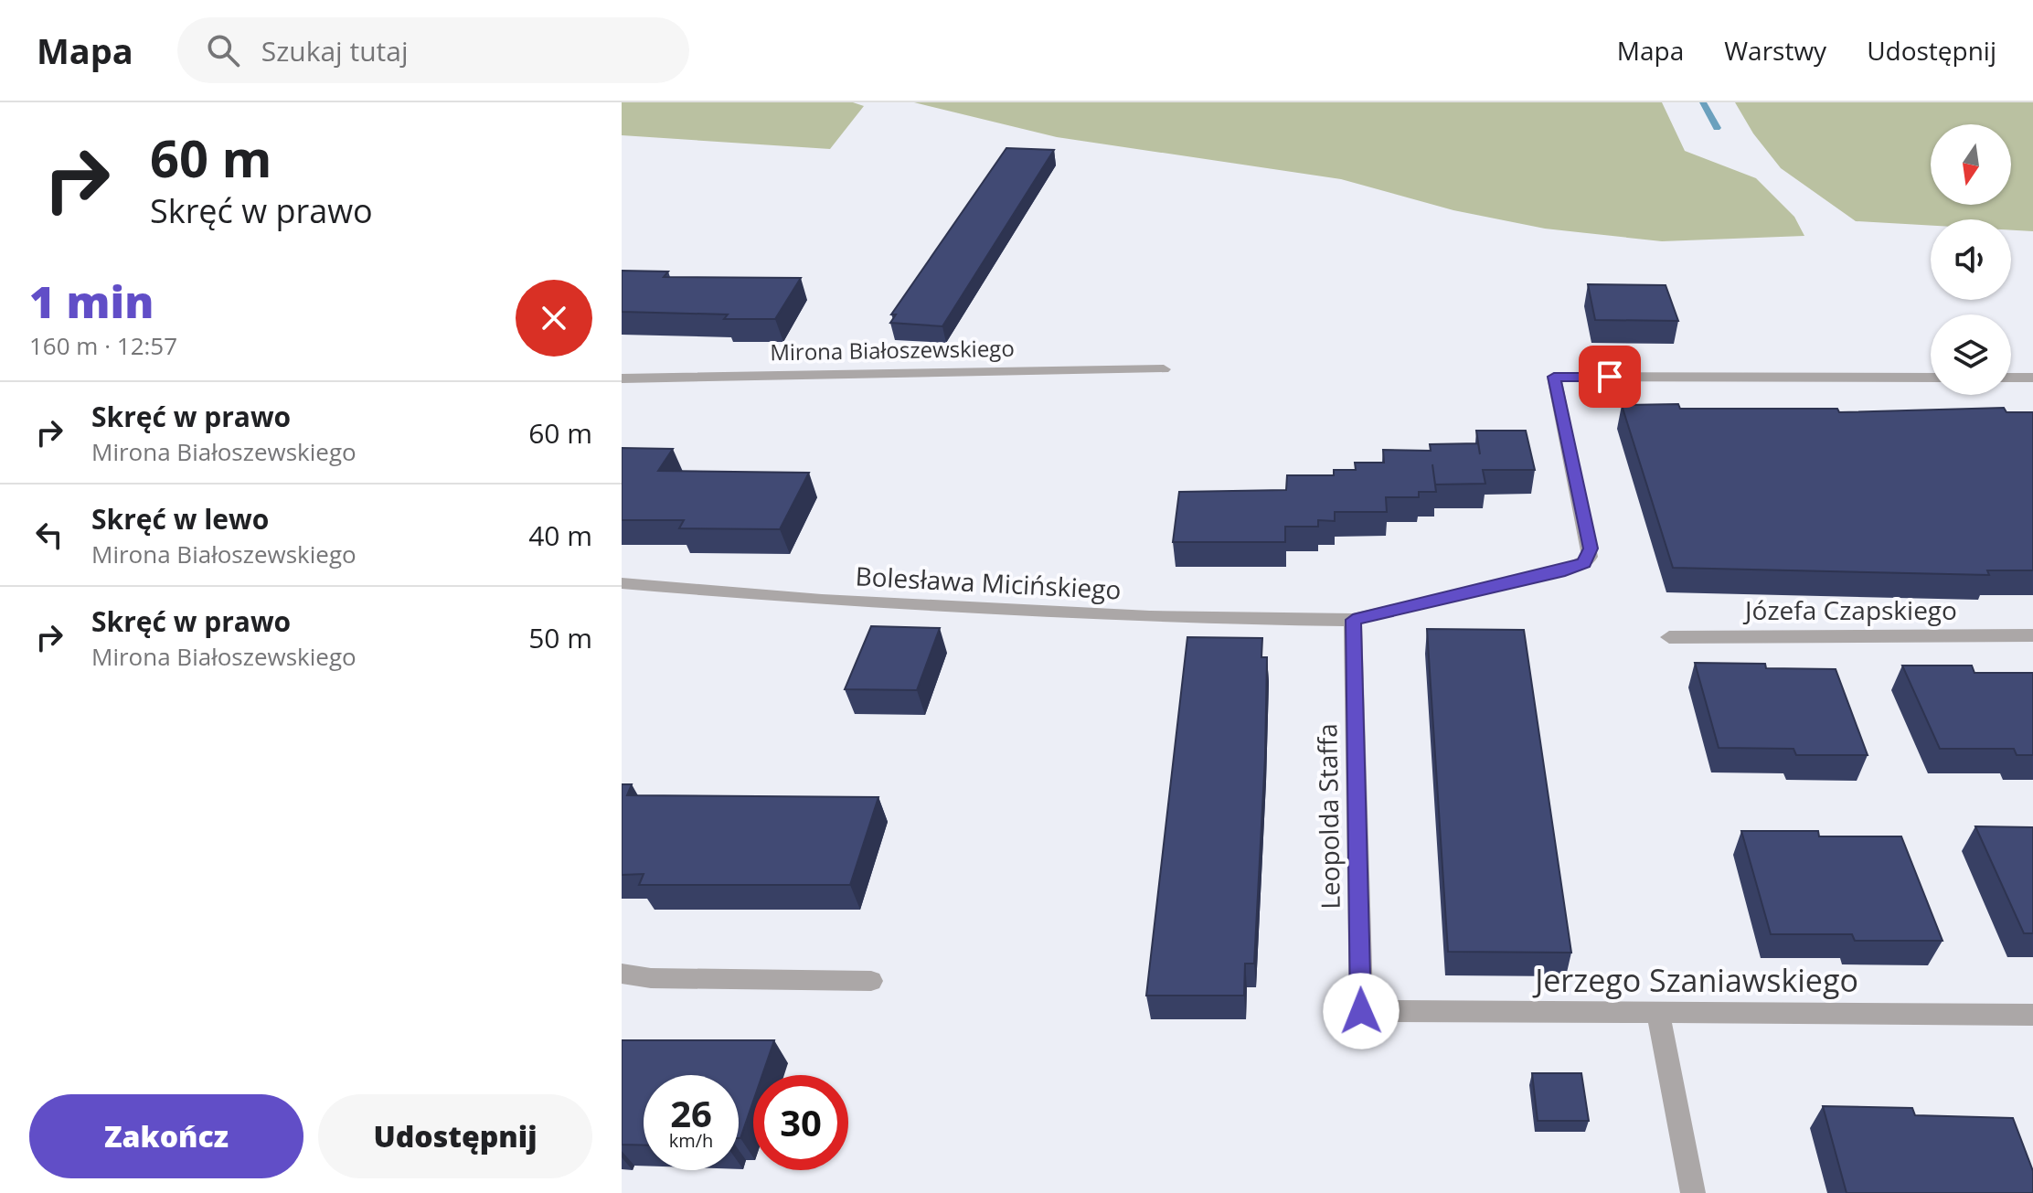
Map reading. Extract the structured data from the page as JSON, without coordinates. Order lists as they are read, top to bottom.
{
  "streets": {
    "street": [
      "Mirona Białoszewskiego",
      "Bolesława Micińskiego",
      "Józefa Czapskiego",
      "Leopolda Staffa",
      "Jerzego Szaniawskiego"
    ]
  },
  "crossings": [
    ["Bolesława Micińskiego", "Leopolda Staffa"],
    ["Leopolda Staffa", "Jerzego Szaniawskiego"]
  ],
  "north": "bottom",
  "page": {
    "header": "Mapa",
    "search": "Szukaj tutaj",
    "nav": ["Mapa", "Warstwy", "Udostępnij"],
    "turn": ["60 m", "Skręć w prawo"],
    "heading": ["1 min", "160 m · 12:57"],
    "list": [
      {
        "name": "Skręć w prawo",
        "note": "Mirona Białoszewskiego",
        "value": "60 m"
      },
      {
        "name": "Skręć w lewo",
        "note": "Mirona Białoszewskiego",
        "value": "40 m"
      },
      {
        "name": "Skręć w prawo",
        "note": "Mirona Białoszewskiego",
        "value": "50 m"
      }
    ],
    "speed": "26 km/h",
    "limit": "30",
    "buttons": ["Zakończ", "Udostępnij"]
  }
}
